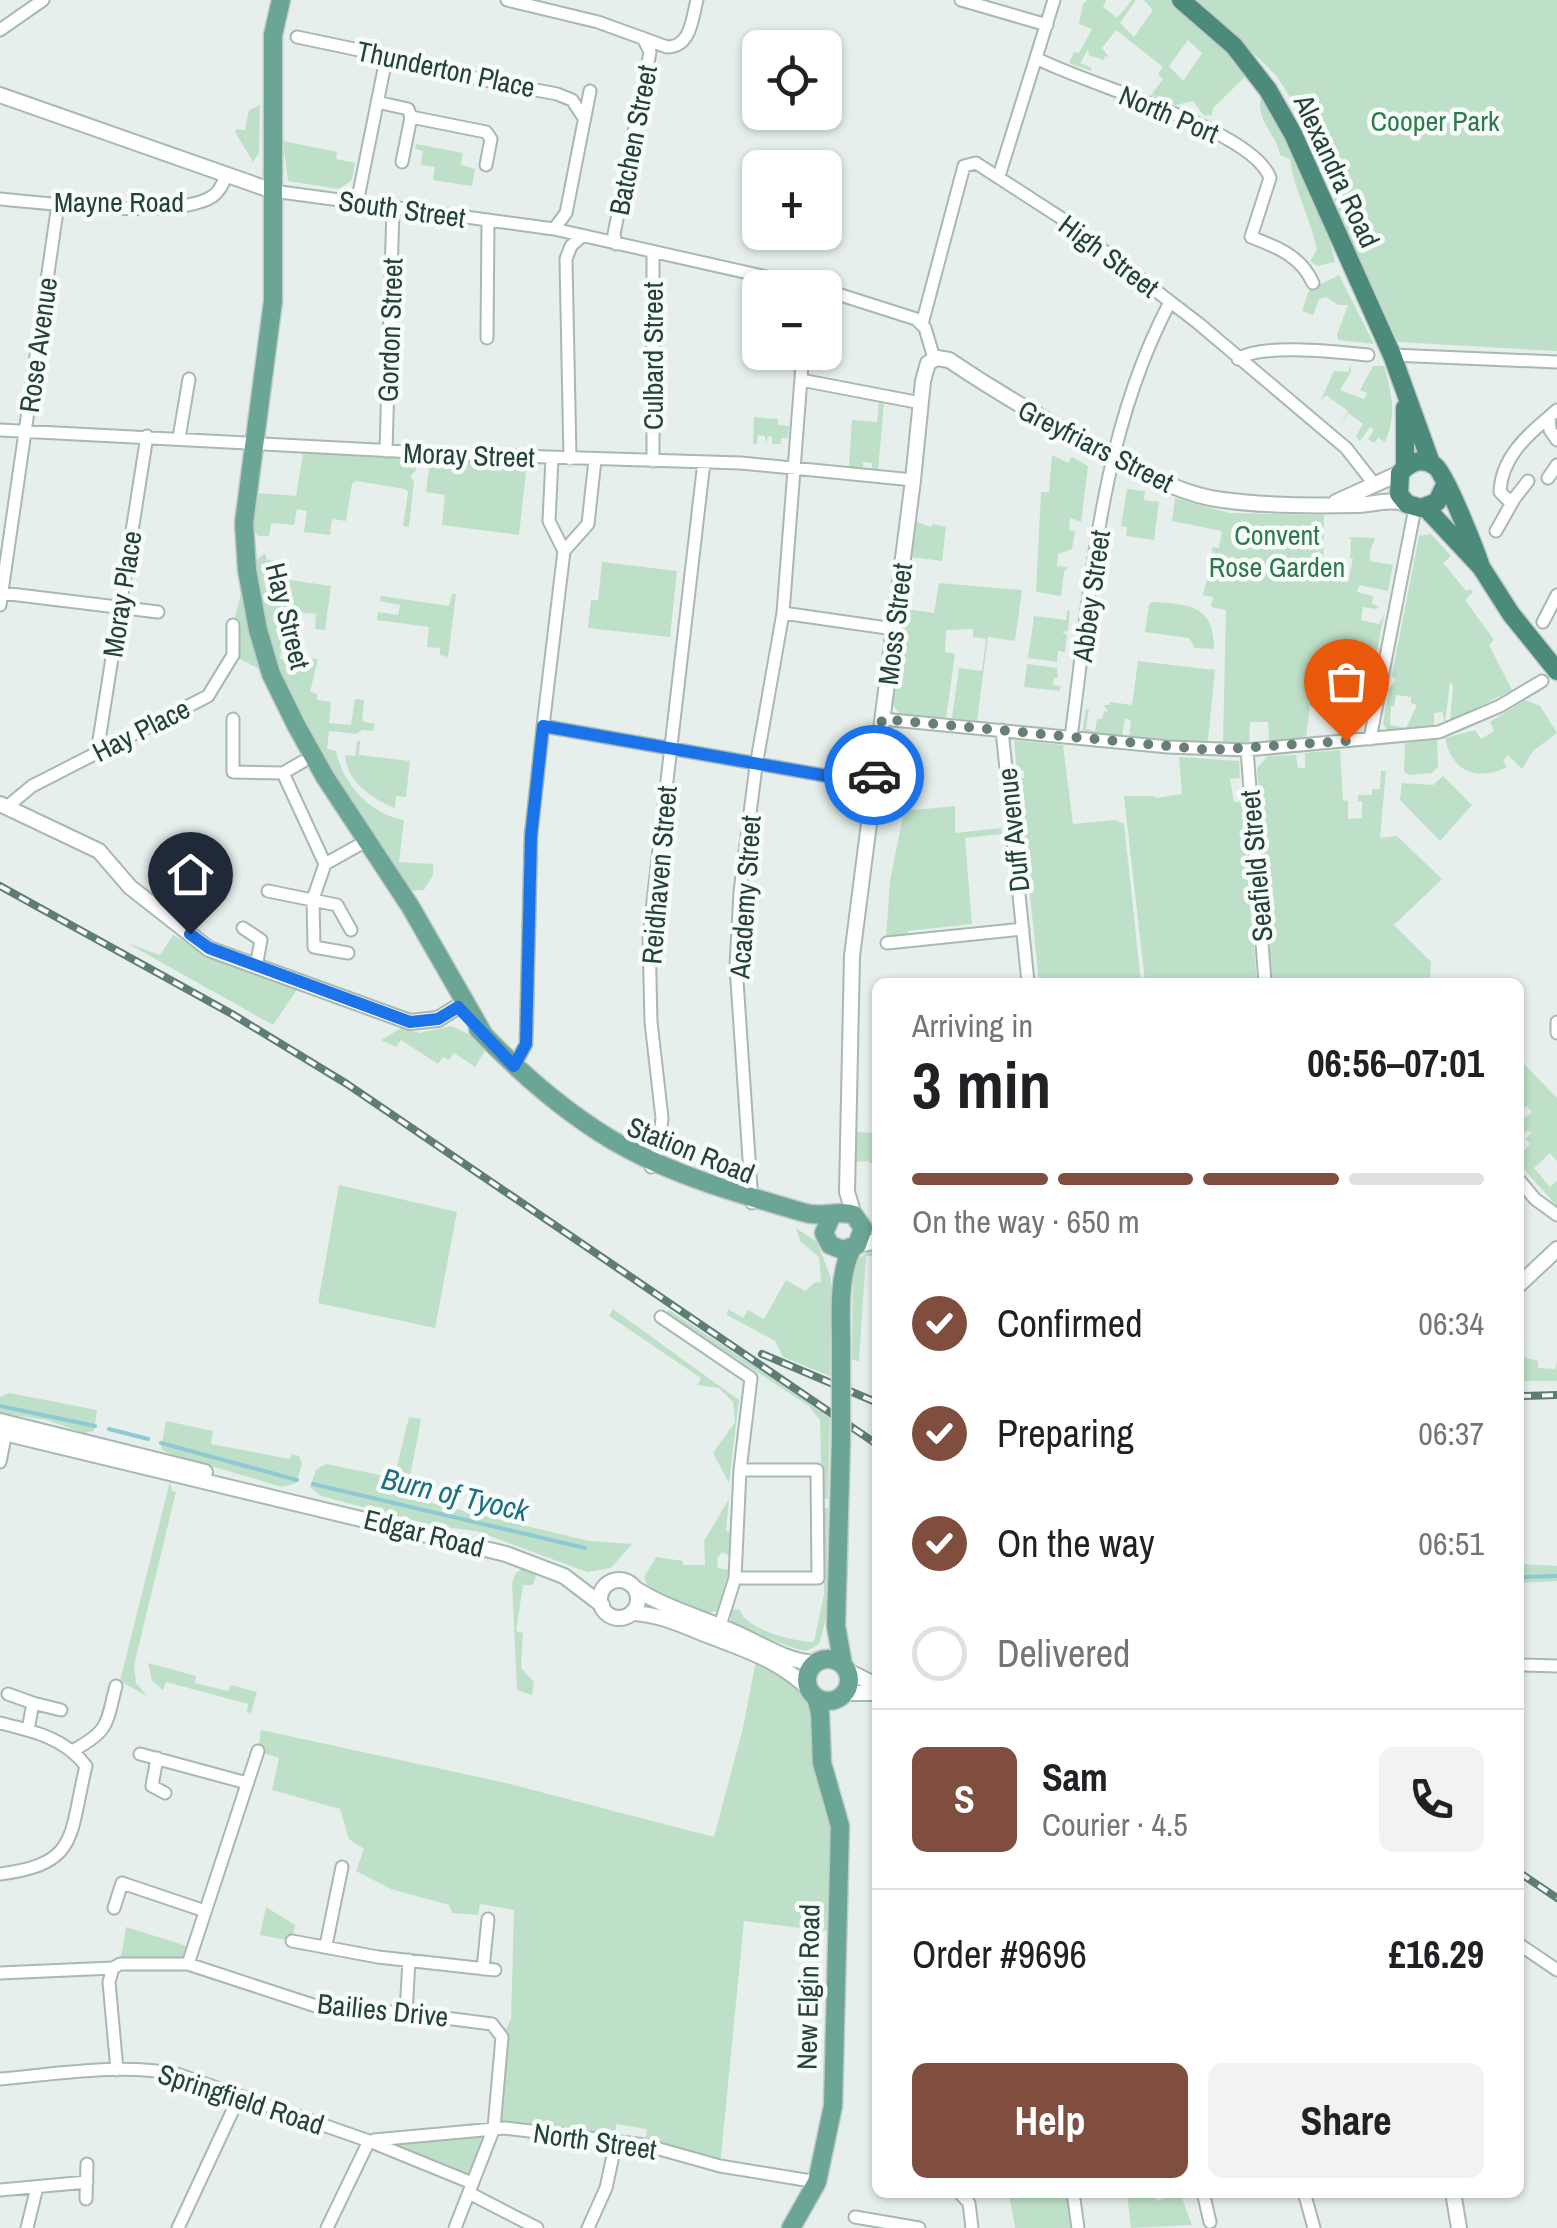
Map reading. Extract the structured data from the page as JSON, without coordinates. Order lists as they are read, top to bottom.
{
  "streets": {
    "highway": ["Alexandra Road"],
    "main road": ["Hay Street", "Station Road", "New Elgin Road"],
    "street": [
      "Thunderton Place",
      "North Port",
      "Batchen Street",
      "Mayne Road",
      "South Street",
      "High Street",
      "Gordon Street",
      "Rose Avenue",
      "Culbard Street",
      "Greyfriars Street",
      "Moray Street",
      "Moray Place",
      "Abbey Street",
      "Moss Street",
      "Hay Place",
      "Duff Avenue",
      "Seafield Street",
      "Reidhaven Street",
      "Academy Street",
      "Edgar Road",
      "Bailies Drive",
      "Springfield Road",
      "North Street"
    ]
  },
  "crossings": [
    ["Batchen Street", "South Street"],
    ["Alexandra Road", "Greyfriars Street"],
    ["Mayne Road", "South Street"],
    ["Mayne Road", "Rose Avenue"],
    ["South Street", "Gordon Street"],
    ["South Street", "Culbard Street"],
    ["South Street", "Hay Street"],
    ["High Street", "Greyfriars Street"],
    ["High Street", "Abbey Street"],
    ["Gordon Street", "Moray Street"],
    ["Rose Avenue", "Moray Street"],
    ["Culbard Street", "Moray Street"],
    ["Greyfriars Street", "Abbey Street"],
    ["Greyfriars Street", "Moss Street"],
    ["Moray Street", "Moray Place"],
    ["Moray Street", "Hay Street"],
    ["Moray Street", "Moss Street"],
    ["Moray Street", "Reidhaven Street"],
    ["Moray Street", "Academy Street"],
    ["Moray Place", "Hay Place"],
    ["Hay Street", "Station Road"],
    ["Moss Street", "Station Road"],
    ["Reidhaven Street", "Station Road"],
    ["Academy Street", "Station Road"],
    ["New Elgin Road", "North Street"],
    ["Bailies Drive", "North Street"],
    ["Springfield Road", "North Street"]
  ],
  "water": ["Burn of Tyock"],
  "parks": ["Cooper Park", "Convent Rose Garden"],
  "page": {
    "map_buttons": ["+", "−"],
    "heading": ["3 min", "Arriving in", "06:56–07:01"],
    "panel": [
      "Sam",
      "Courier · 4.5",
      "Order #9696",
      "£16.29"
    ],
    "bar": "On the way · 650 m",
    "list": [
      ["Confirmed", "06:34"],
      ["Preparing", "06:37"],
      ["On the way", "06:51"],
      "Delivered"
    ],
    "round": "S",
    "buttons": ["Help", "Share"]
  }
}
